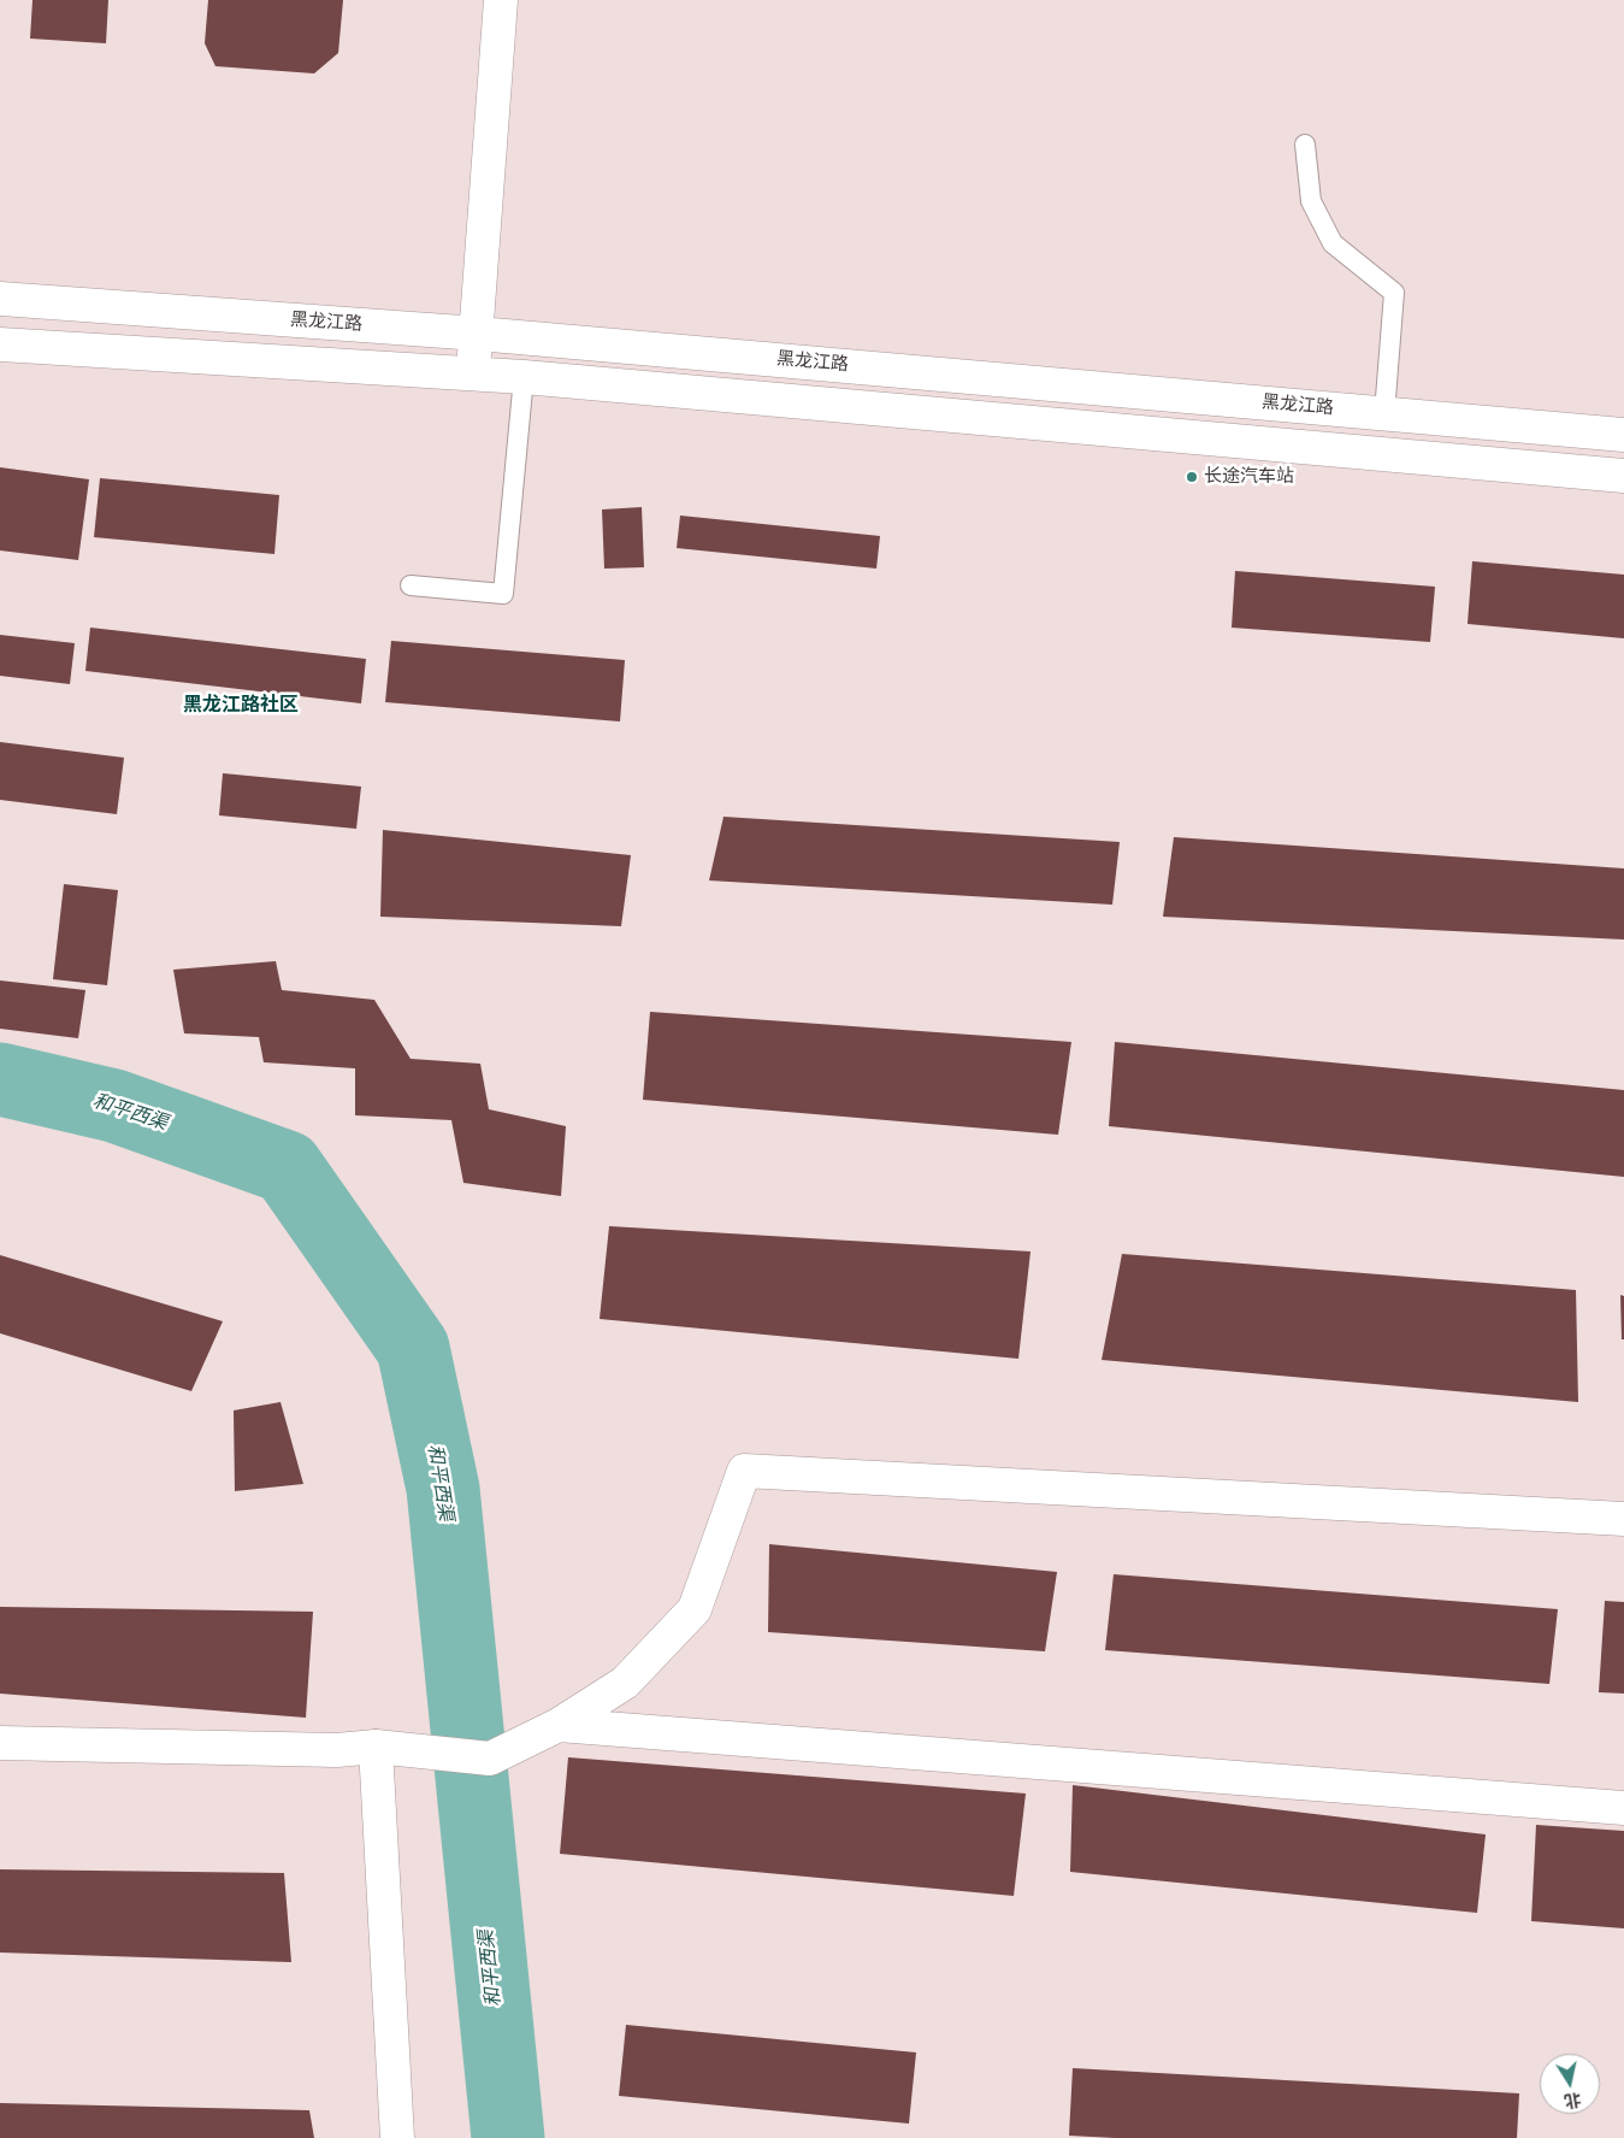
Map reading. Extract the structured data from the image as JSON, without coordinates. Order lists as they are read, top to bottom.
{
  "streets": {
    "street": ["黑龙江路"]
  },
  "districts": ["黑龙江路社区"],
  "water": ["和平西渠"],
  "places": ["长途汽车站"],
  "north": "bottom"
}
